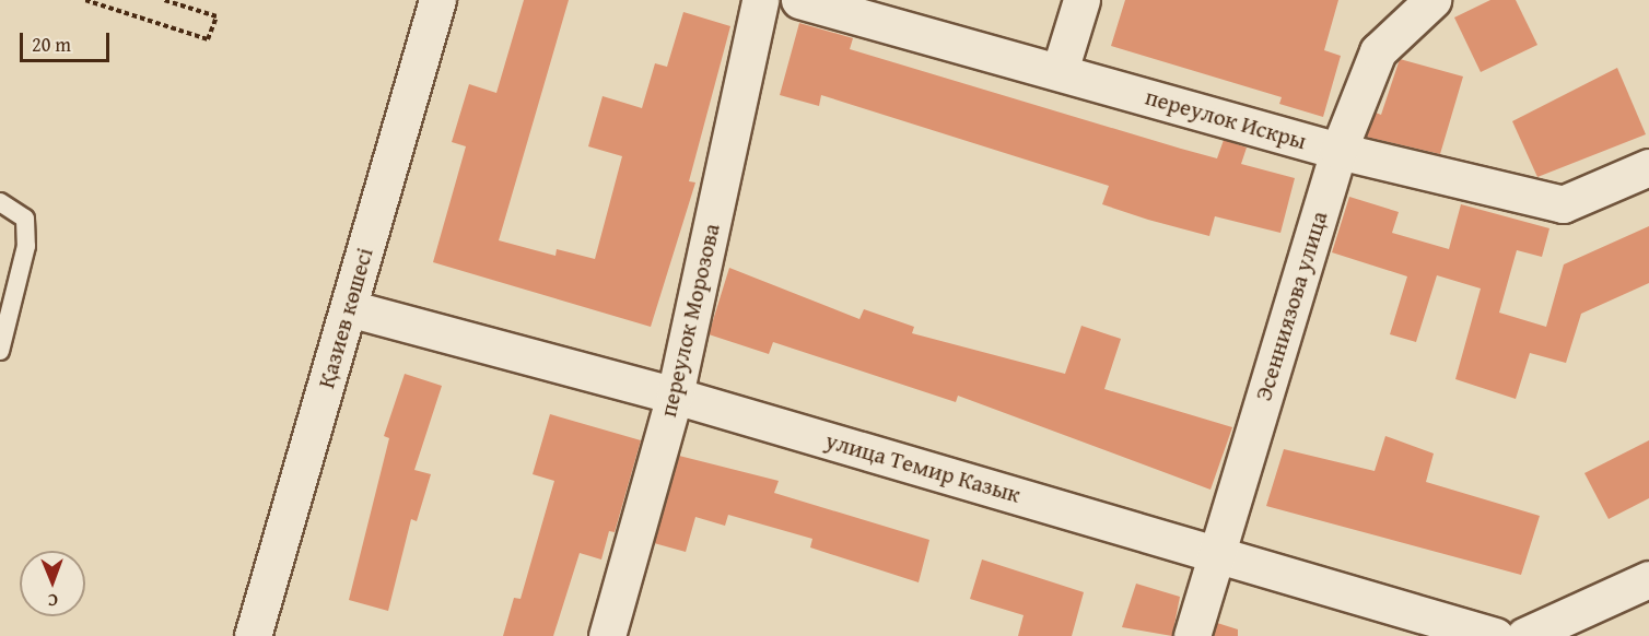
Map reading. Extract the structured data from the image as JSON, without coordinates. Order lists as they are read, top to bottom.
{
  "streets": {
    "street": [
      "переулок Искры",
      "Эсенниязова улица",
      "Қазиев көшесі",
      "переулок Морозова",
      "улица Темир Казык"
    ]
  },
  "crossings": [
    ["переулок Искры", "Эсенниязова улица"],
    ["Эсенниязова улица", "улица Темир Казык"],
    ["Қазиев көшесі", "улица Темир Казык"],
    ["переулок Морозова", "улица Темир Казык"]
  ],
  "scale_bar": "20 m",
  "north": "bottom"
}
